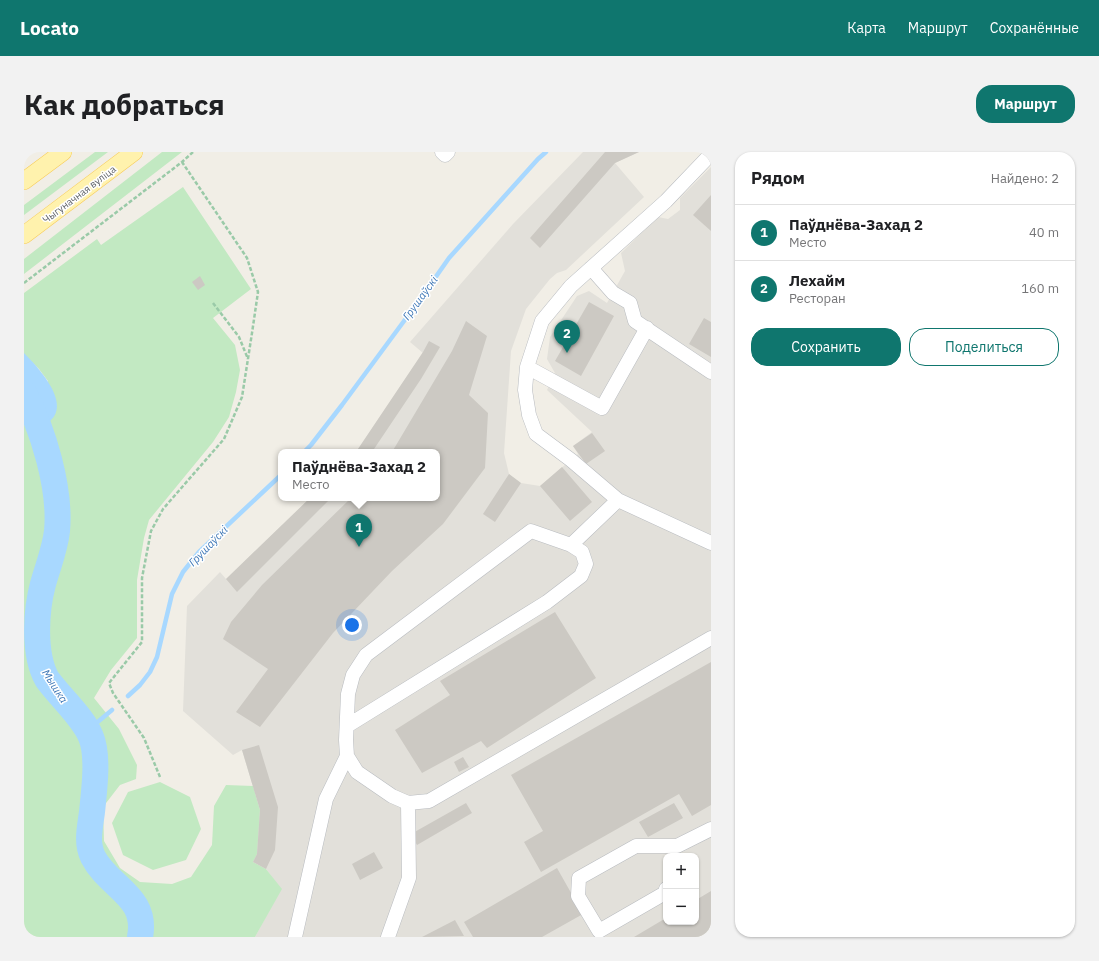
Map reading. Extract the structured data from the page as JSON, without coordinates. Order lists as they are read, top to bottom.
{
  "streets": {
    "main road": ["Чыгуначная вуліца"]
  },
  "water": ["Грушаўскі", "Мышка"],
  "page": {
    "header": "Locato",
    "nav": ["Карта", "Маршрут", "Сохранённые"],
    "buttons": [
      "Маршрут",
      ["Сохранить", "Поделиться"]
    ],
    "title": "Как добраться",
    "heading": ["Рядом", "Найдено: 2"],
    "list": [
      {
        "mark": "1",
        "name": "Паўднёва-Захад 2",
        "note": "Место",
        "value": "40 m"
      },
      {
        "mark": "2",
        "name": "Лехайм",
        "note": "Ресторан",
        "value": "160 m"
      }
    ],
    "pins": ["2", "1"],
    "popup": ["Паўднёва-Захад 2", "Место"],
    "map_buttons": ["+", "−"]
  }
}
